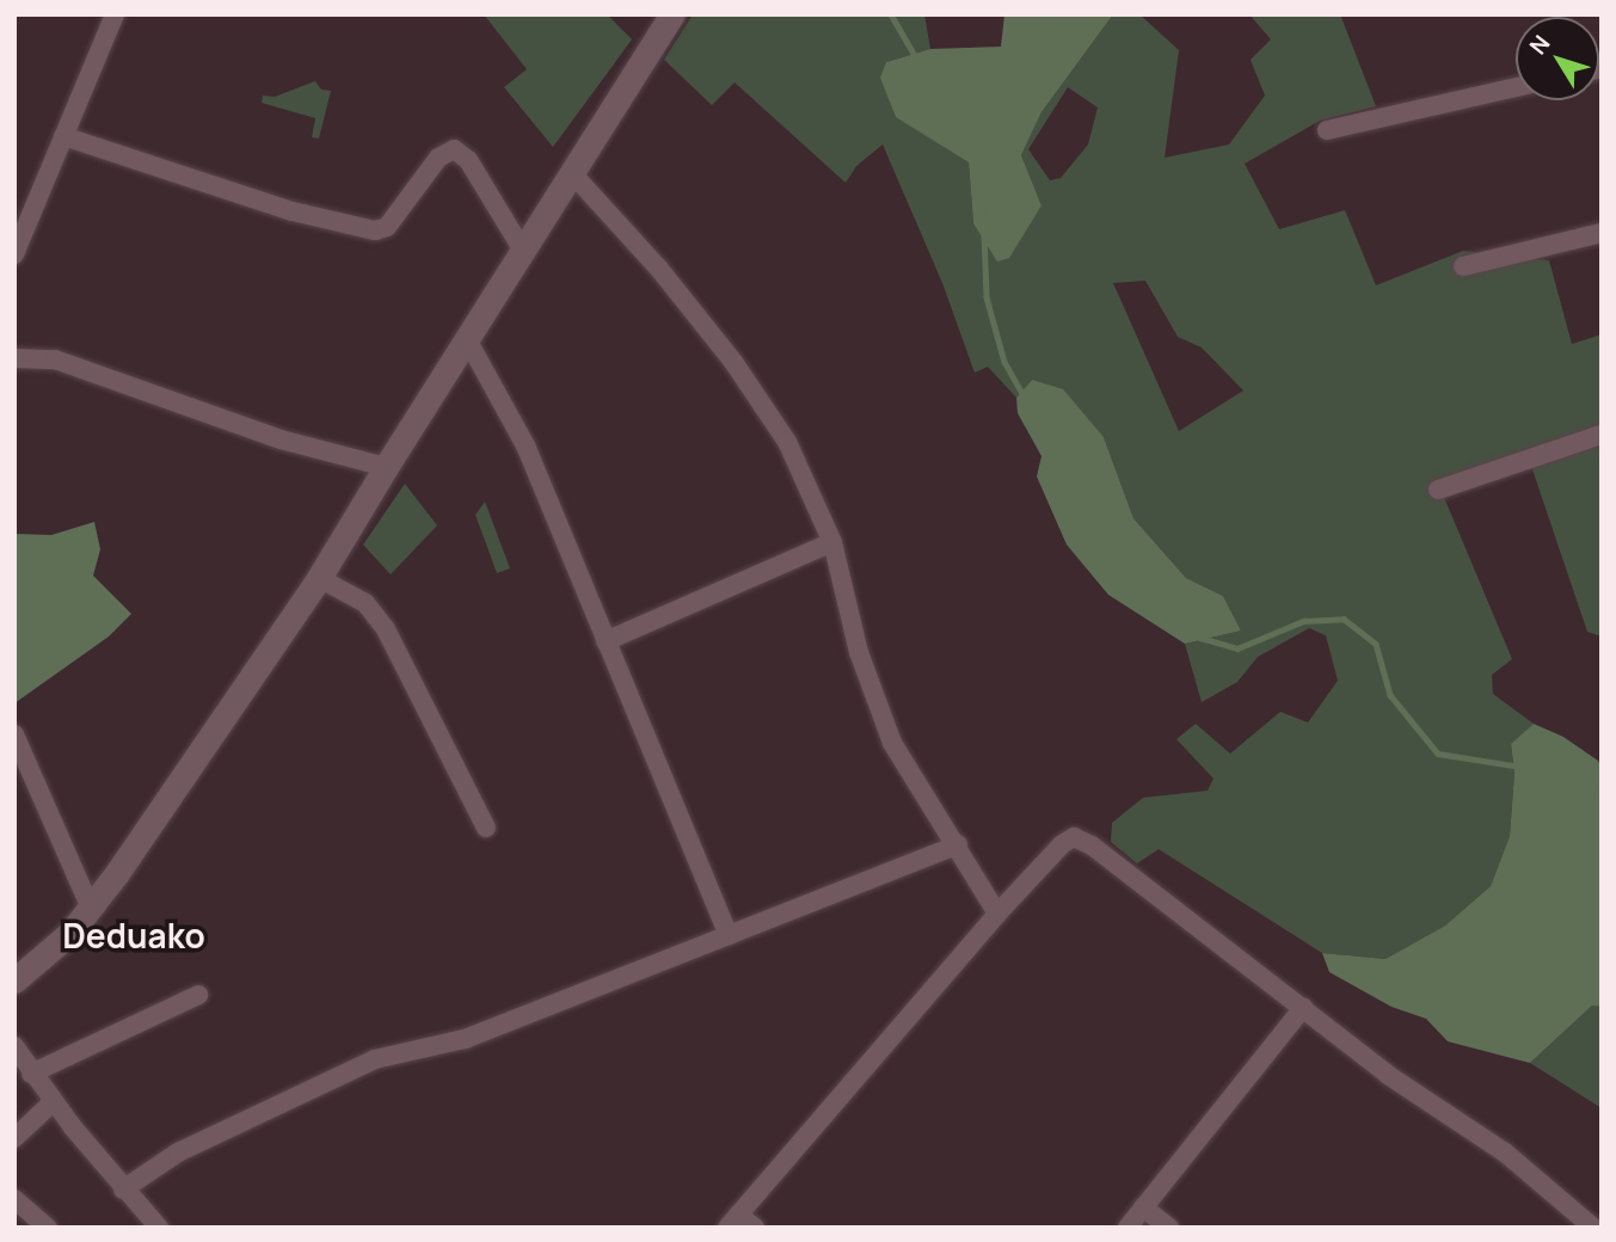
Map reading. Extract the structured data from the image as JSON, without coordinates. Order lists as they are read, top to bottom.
{
  "districts": ["Deduako"],
  "north": "top left"
}
